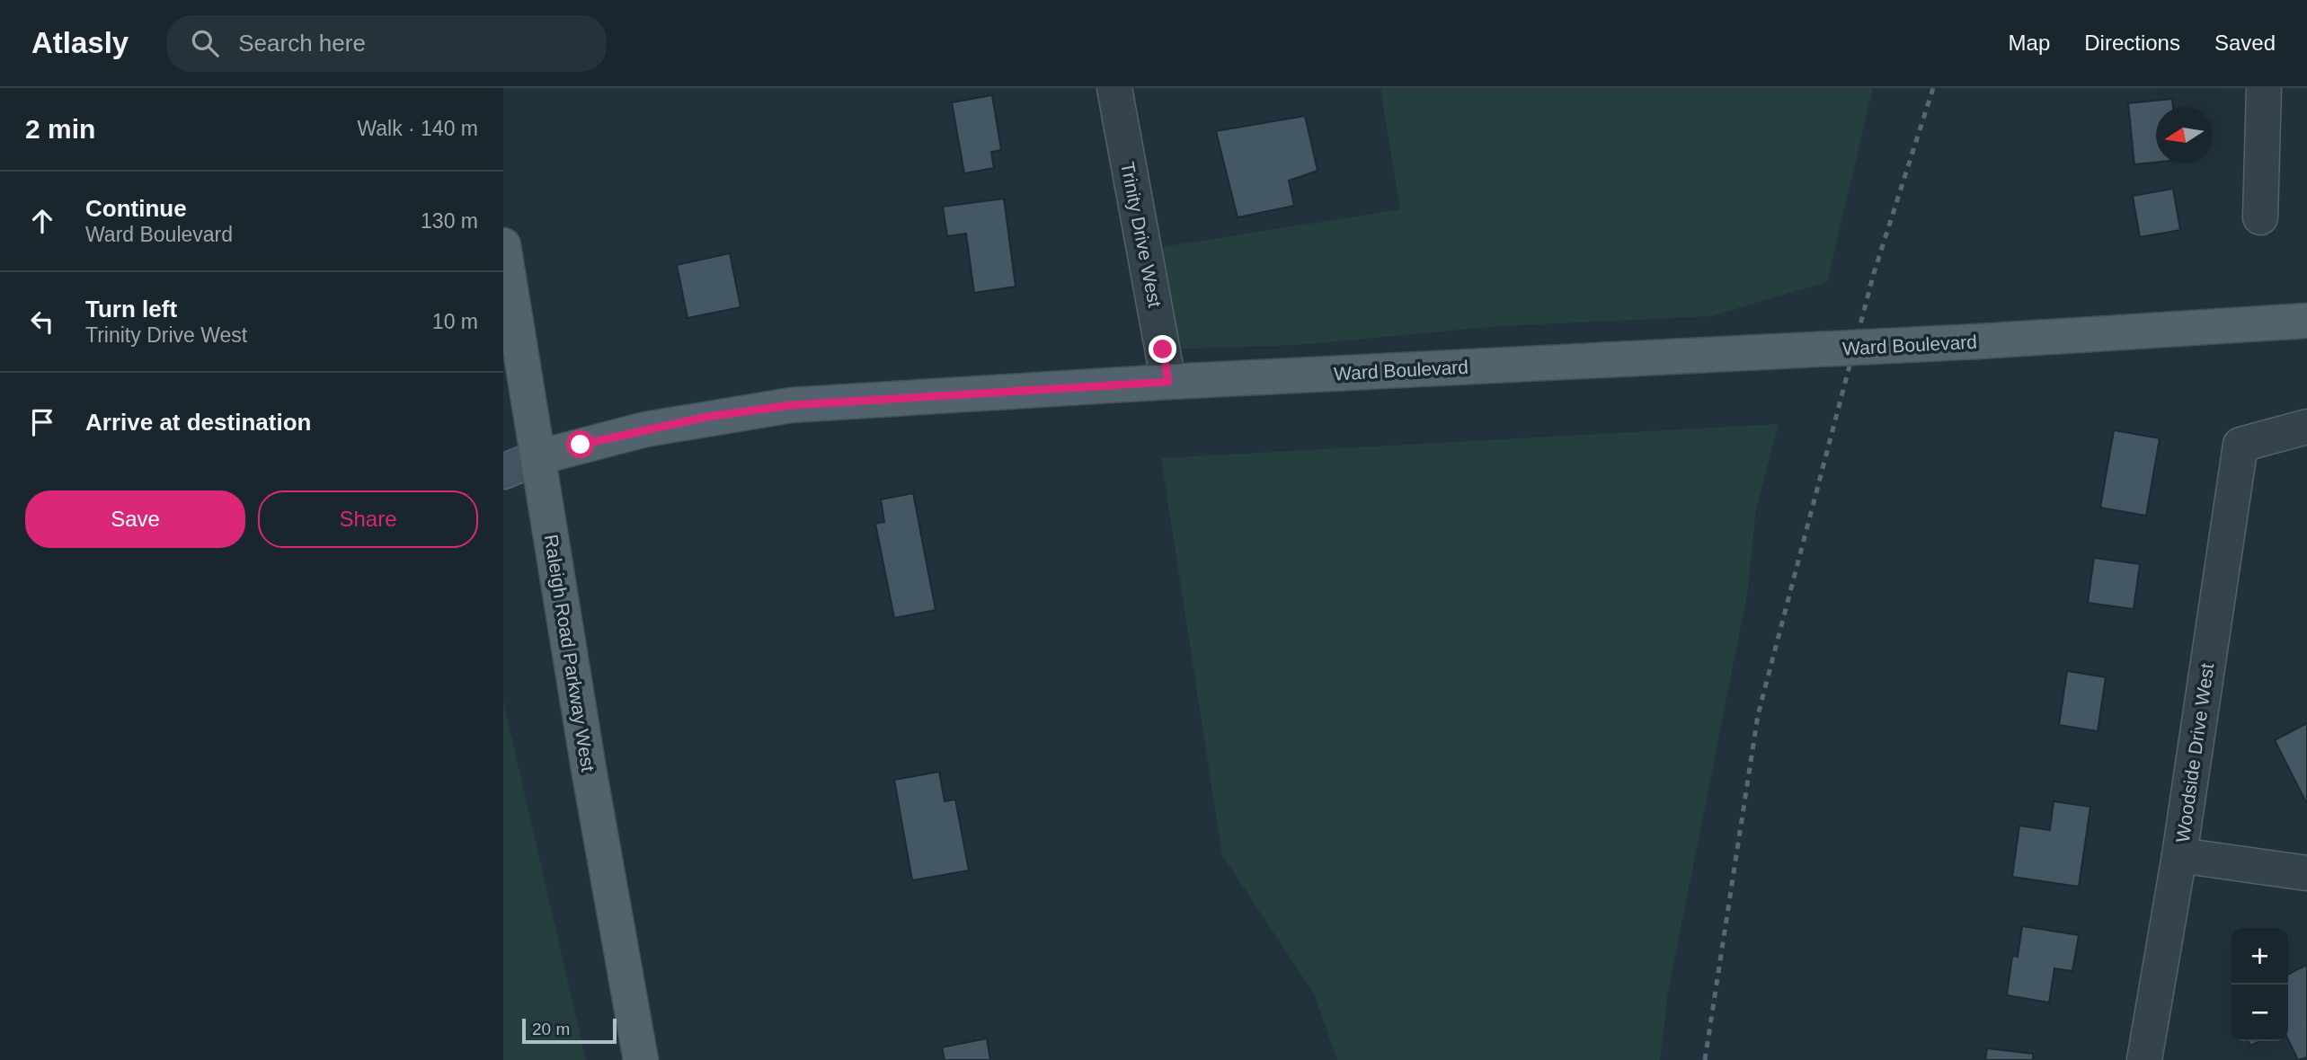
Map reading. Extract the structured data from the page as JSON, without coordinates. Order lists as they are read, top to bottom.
{
  "streets": {
    "main road": ["Ward Boulevard", "Raleigh Road Parkway West"],
    "street": ["Trinity Drive West", "Woodside Drive West"]
  },
  "crossings": [
    ["Trinity Drive West", "Ward Boulevard"],
    ["Ward Boulevard", "Raleigh Road Parkway West"]
  ],
  "scale_bar": "20 m",
  "north": "left",
  "page": {
    "header": "Atlasly",
    "search": "Search here",
    "nav": ["Map", "Directions", "Saved"],
    "heading": ["2 min", "Walk · 140 m"],
    "list": [
      ["Continue", "Ward Boulevard", "130 m"],
      ["Turn left", "Trinity Drive West", "10 m"],
      "Arrive at destination"
    ],
    "buttons": ["Save", "Share"],
    "map_buttons": ["+", "−"],
    "scale": "20 m"
  }
}
